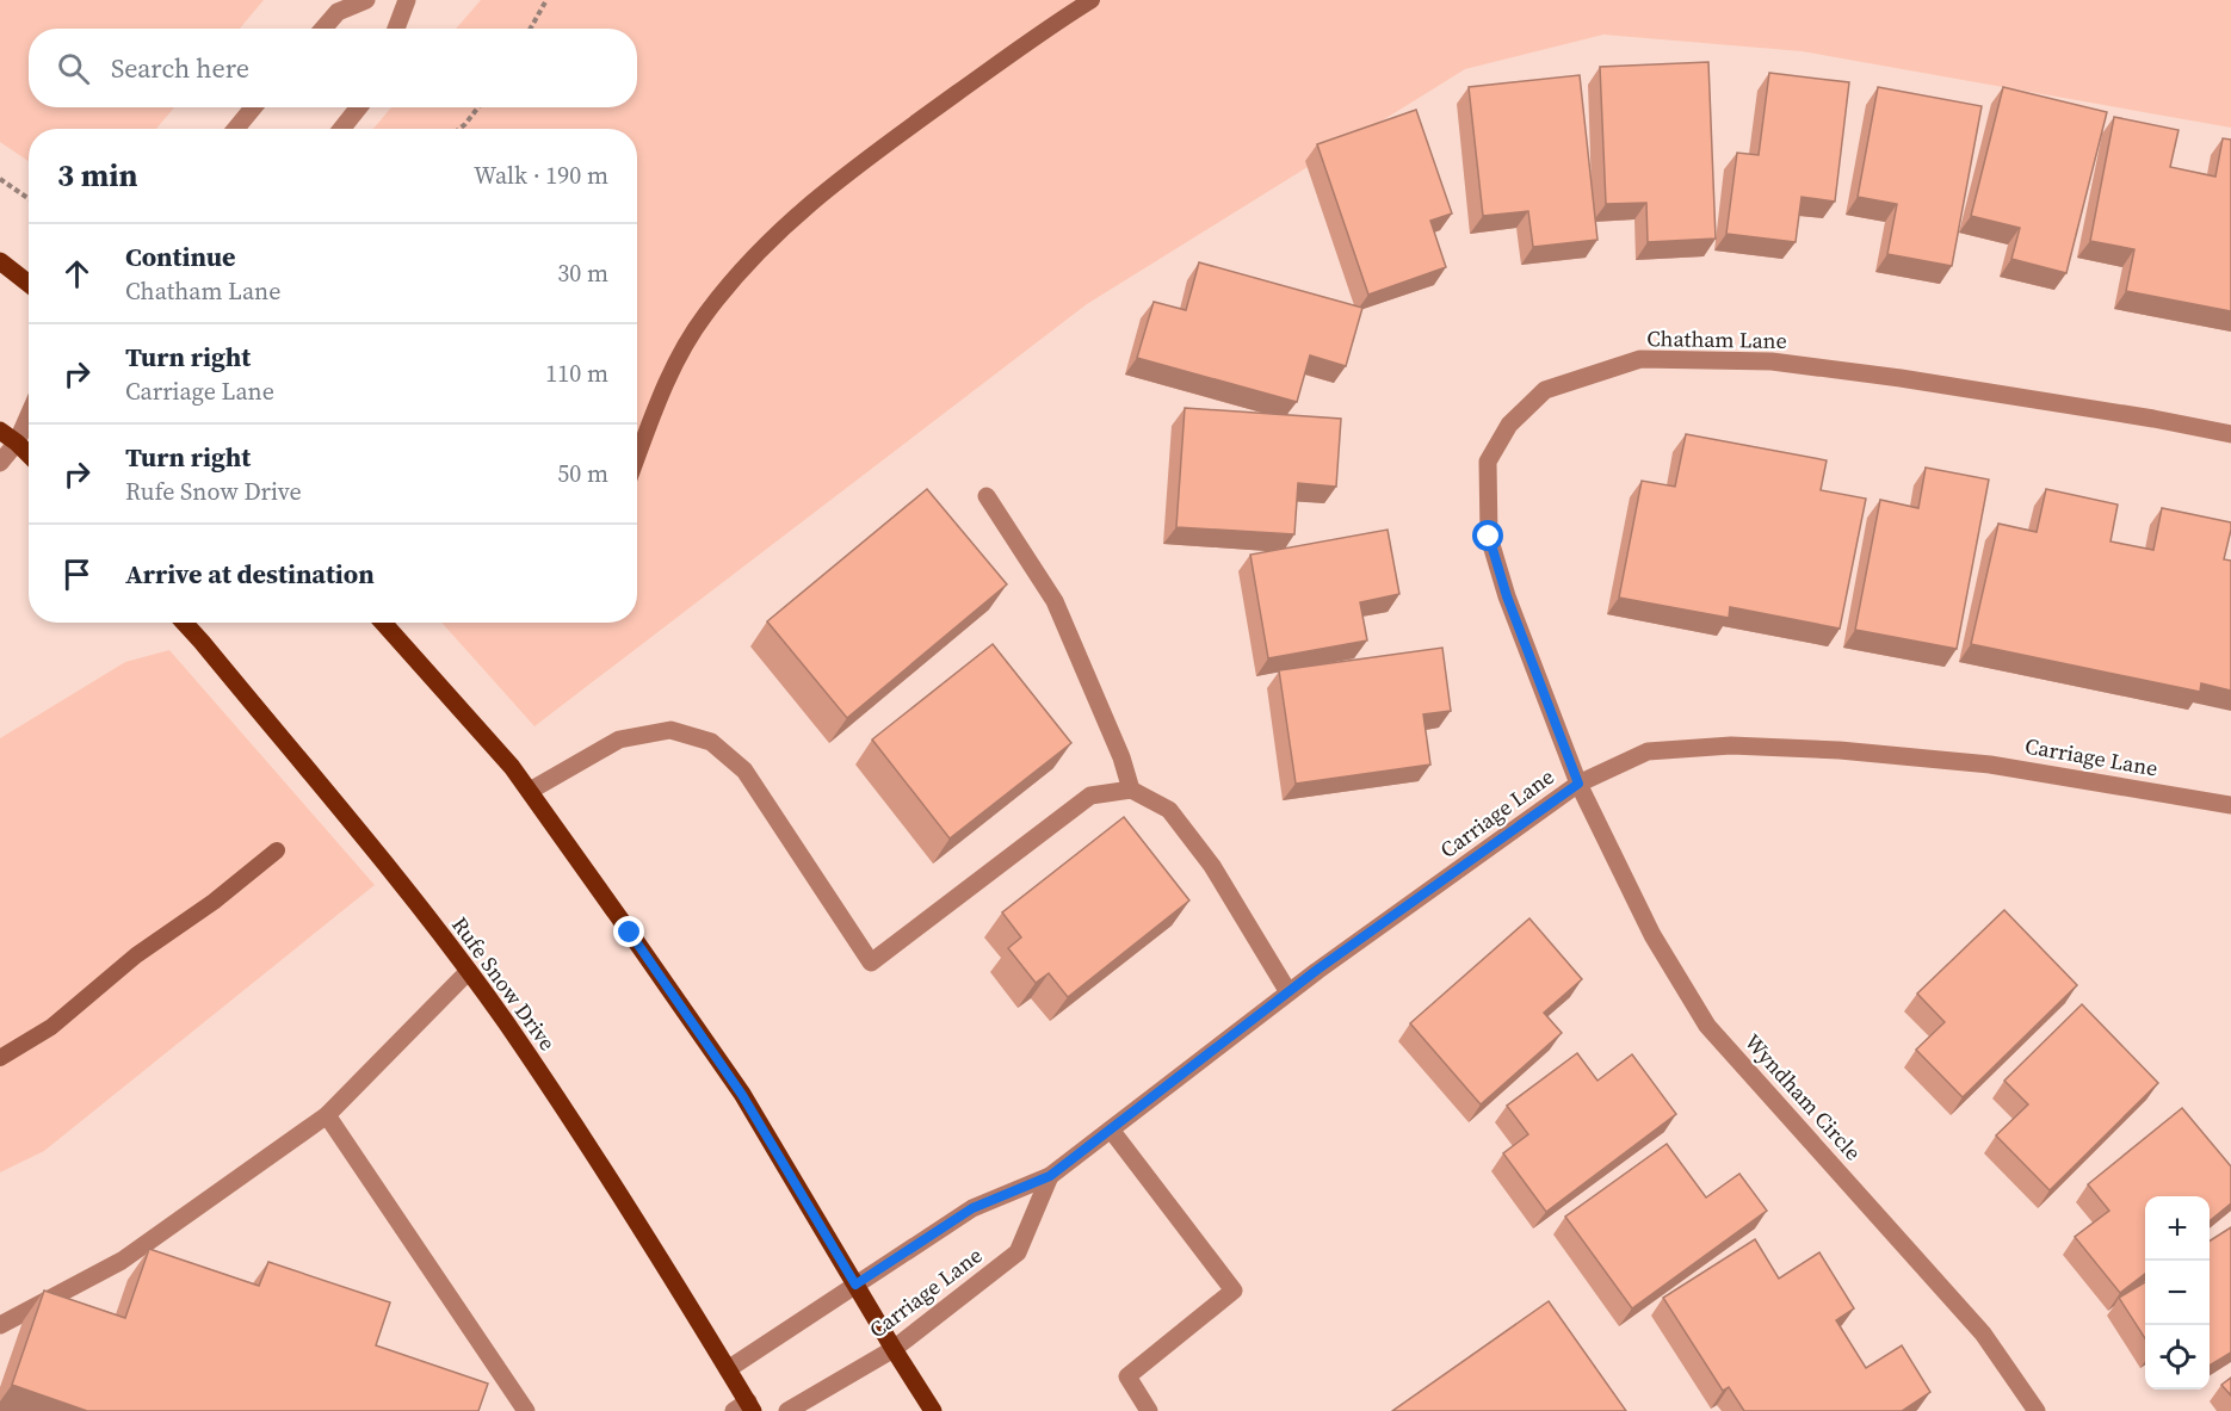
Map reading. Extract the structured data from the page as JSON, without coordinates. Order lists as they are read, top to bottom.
{
  "streets": {
    "main road": ["Rufe Snow Drive"],
    "street": ["Chatham Lane", "Carriage Lane", "Wyndham Circle"]
  },
  "crossings": [
    ["Chatham Lane", "Carriage Lane"],
    ["Chatham Lane", "Wyndham Circle"],
    ["Carriage Lane", "Rufe Snow Drive"],
    ["Carriage Lane", "Wyndham Circle"]
  ],
  "page": {
    "search": "Search here",
    "heading": ["3 min", "Walk · 190 m"],
    "list": [
      ["Continue", "Chatham Lane", "30 m"],
      ["Turn right", "Carriage Lane", "110 m"],
      ["Turn right", "Rufe Snow Drive", "50 m"],
      "Arrive at destination"
    ],
    "map_buttons": ["+", "−"]
  }
}
